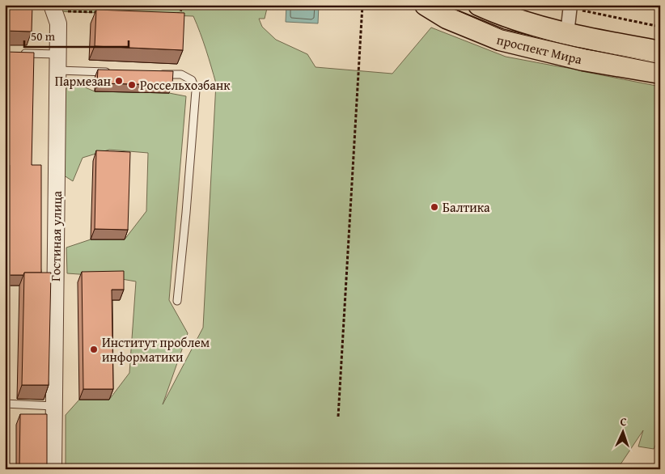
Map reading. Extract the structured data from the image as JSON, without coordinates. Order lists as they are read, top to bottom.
{
  "streets": {
    "main road": ["проспект Мира"],
    "street": ["Гостиная улица"]
  },
  "places": [
    "Пармезан",
    "Россельхозбанк",
    "Балтика",
    "Институт проблем информатики"
  ],
  "scale_bar": "50 m",
  "north": "top"
}
